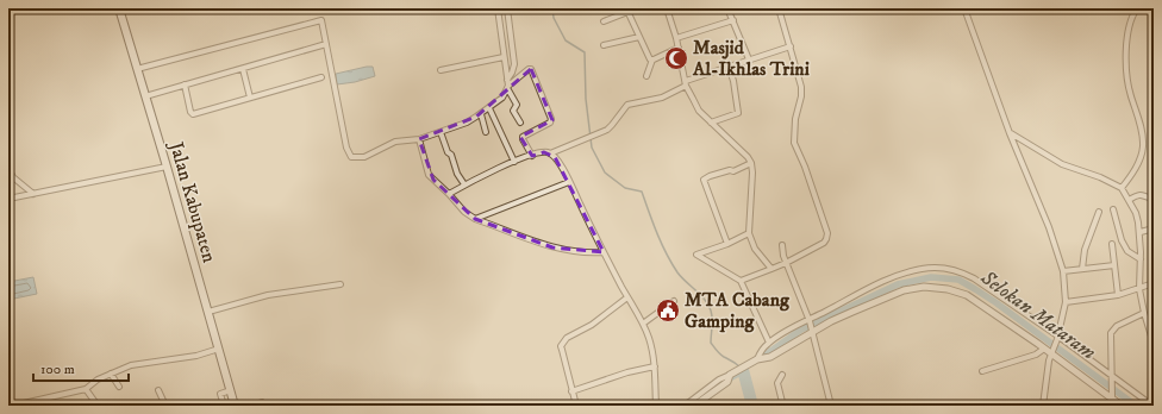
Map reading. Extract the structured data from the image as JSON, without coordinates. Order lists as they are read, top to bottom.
{
  "streets": {
    "main road": ["Jalan Kabupaten"]
  },
  "water": ["Selokan Mataram"],
  "places": {
    "mosque": ["Masjid Al-Ikhlas Trini"],
    "public building": ["MTA Cabang Gamping"]
  },
  "scale_bar": "100 m"
}
